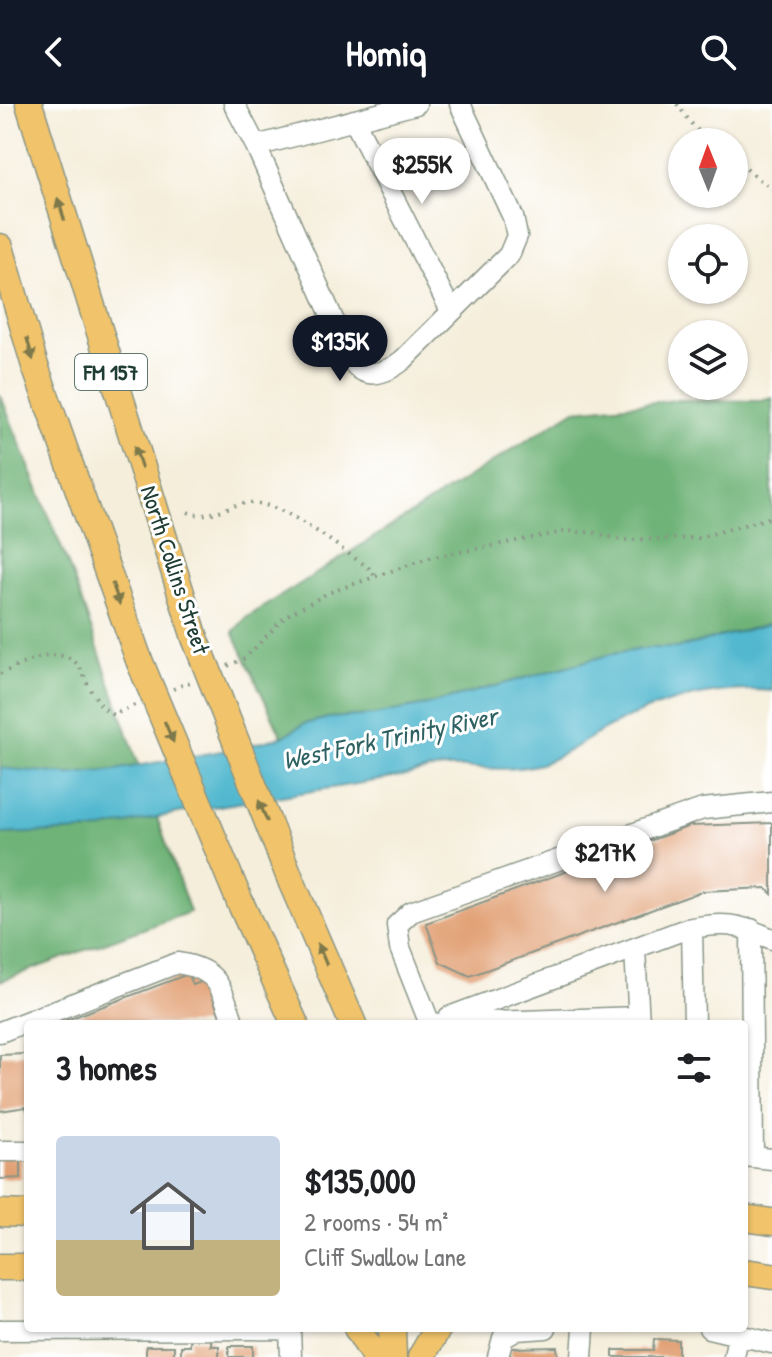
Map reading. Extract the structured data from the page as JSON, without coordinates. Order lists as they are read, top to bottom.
{
  "streets": {
    "main road": ["FM 157", "North Collins Street"]
  },
  "water": ["West Fork Trinity River"],
  "north": "top",
  "page": {
    "header": "Homiq",
    "price": ["$255K", "$135K", "$217K"],
    "heading": "3 homes",
    "list": [
      {
        "name": "$135,000",
        "note": "2 rooms · 54 m² · Cliff Swallow Lane"
      }
    ]
  }
}
